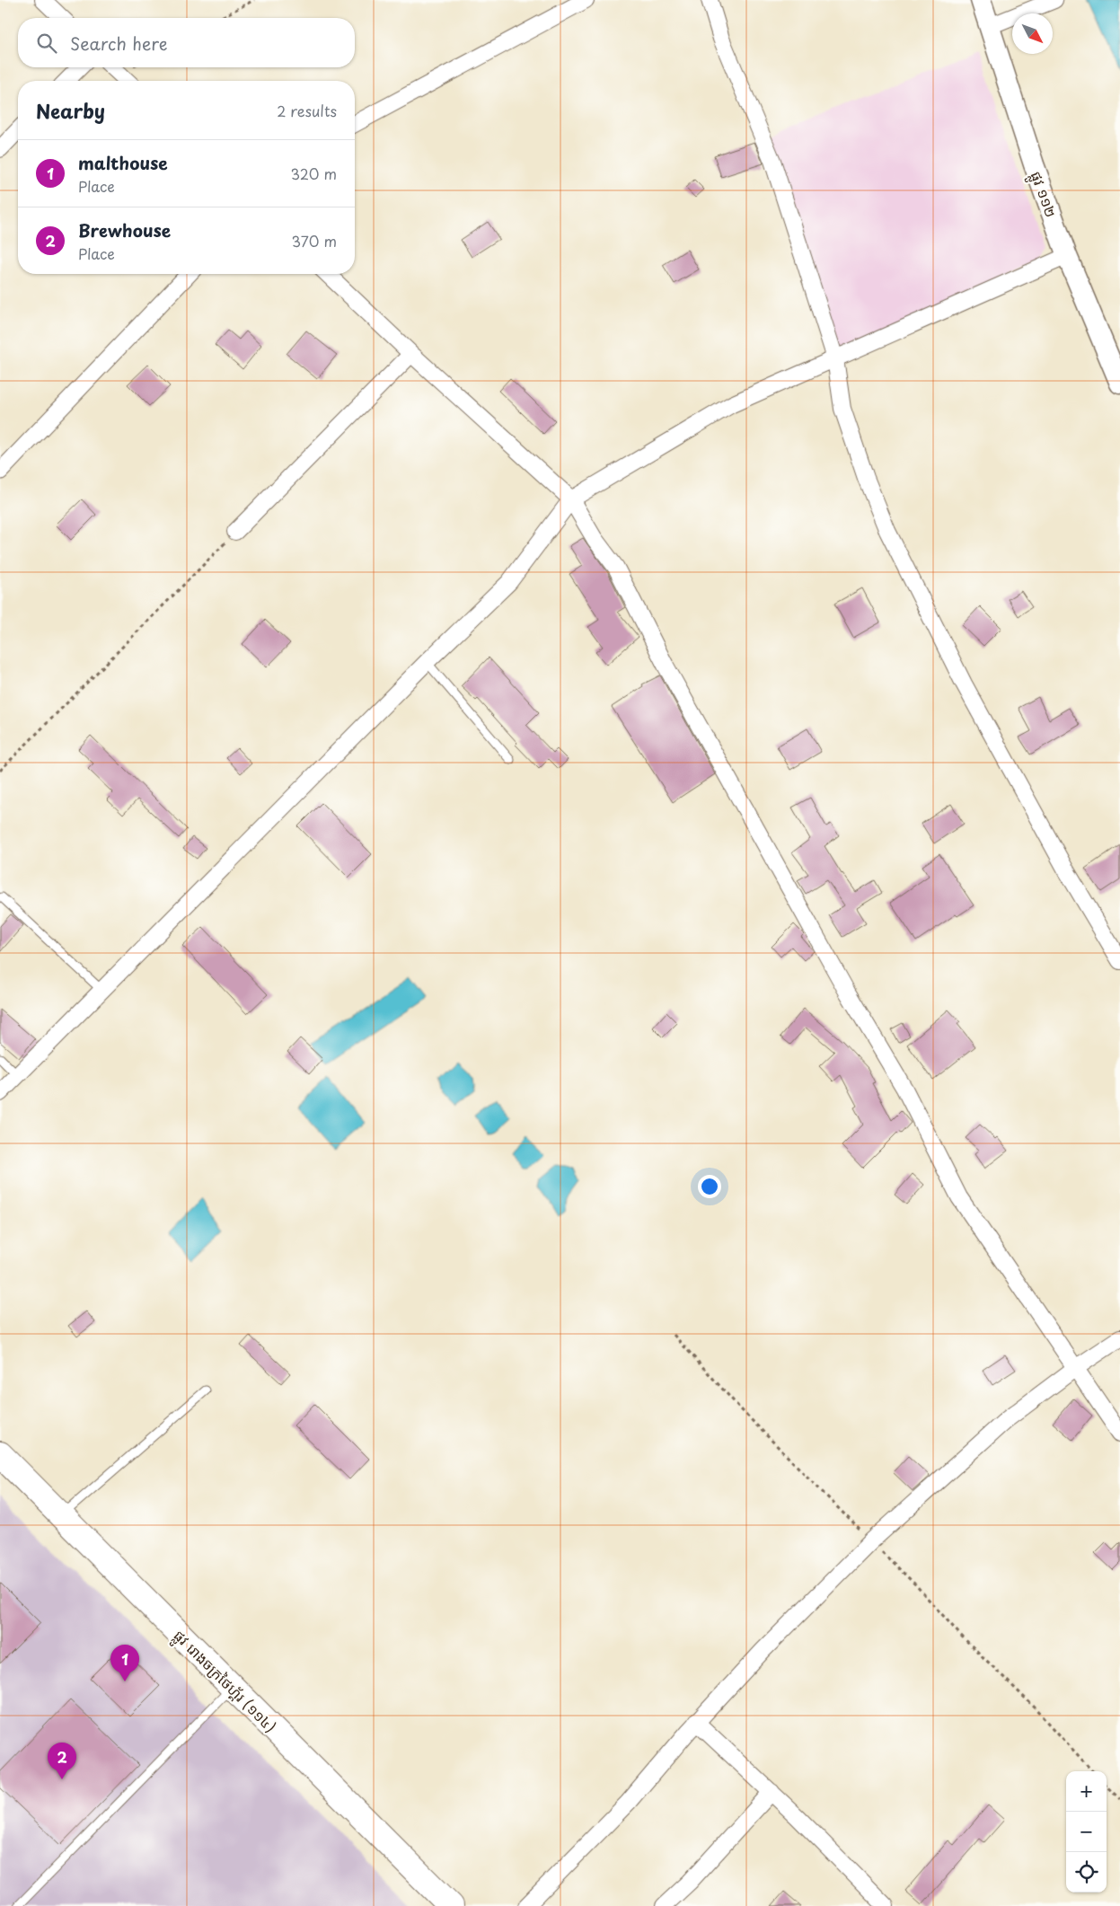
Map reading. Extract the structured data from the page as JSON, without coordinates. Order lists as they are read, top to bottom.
{
  "streets": {
    "main road": ["ផ្លូវ រោងចក្រថៃហ្គ័រ (១១៤)"],
    "street": ["ផ្លូវ ១១២"]
  },
  "north": "bottom right",
  "page": {
    "search": "Search here",
    "heading": ["Nearby", "2 results"],
    "list": [
      {
        "mark": "1",
        "name": "malthouse",
        "note": "Place",
        "value": "320 m"
      },
      {
        "mark": "2",
        "name": "Brewhouse",
        "note": "Place",
        "value": "370 m"
      }
    ],
    "pins": ["1", "2"],
    "map_buttons": ["+", "−"]
  }
}
